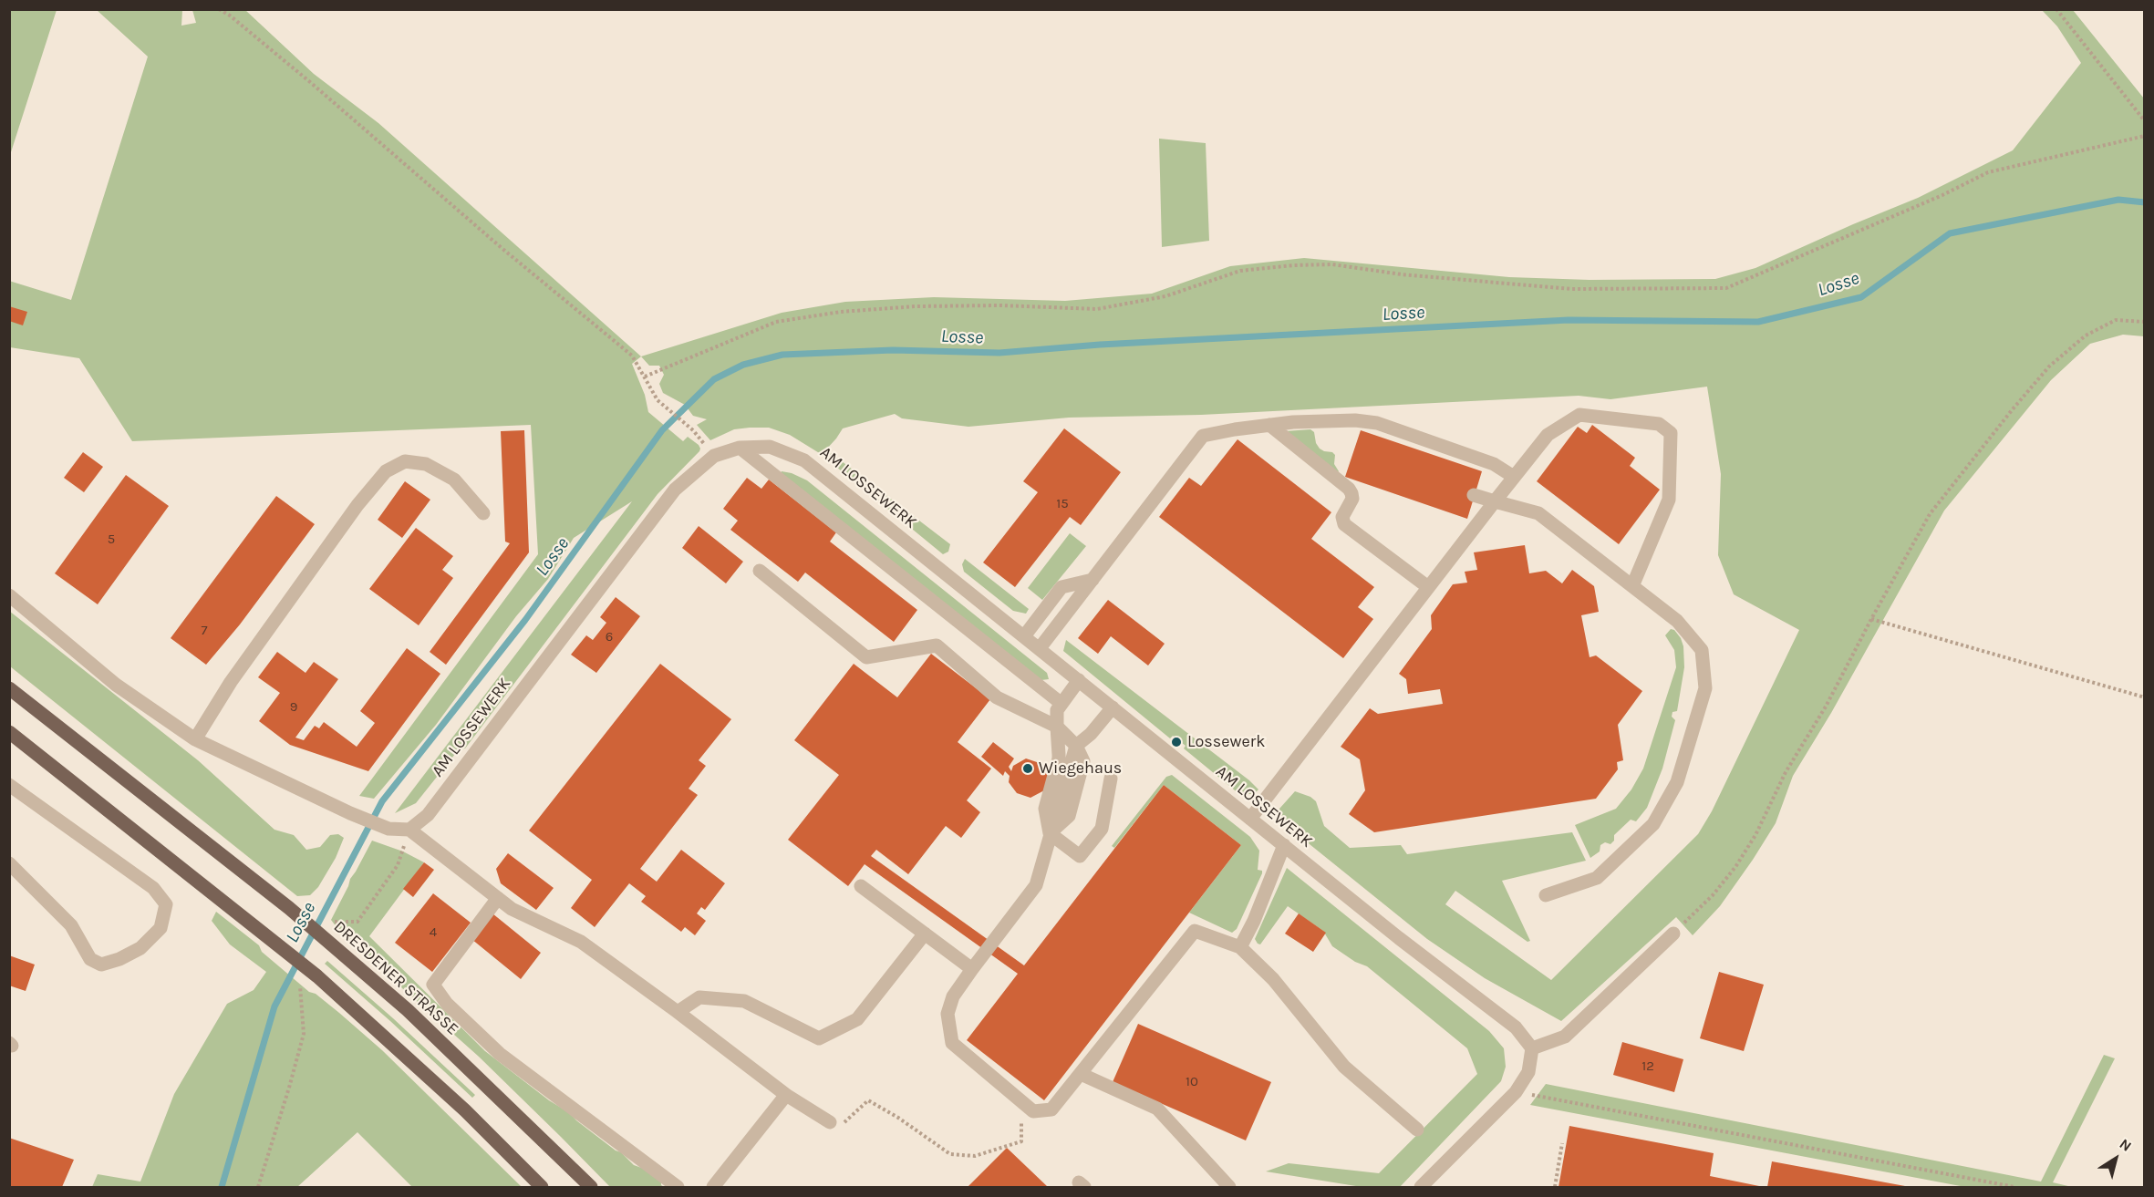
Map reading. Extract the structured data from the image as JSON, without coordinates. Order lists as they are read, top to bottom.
{
  "streets": {
    "main road": ["DRESDENER STRASSE"],
    "street": ["AM LOSSEWERK"]
  },
  "water": ["Losse"],
  "places": ["Lossewerk", "Wiegehaus"],
  "house_numbers": [
    "15",
    "5",
    "7",
    "6",
    "9",
    "4",
    "12",
    "10"
  ],
  "north": "top right"
}
